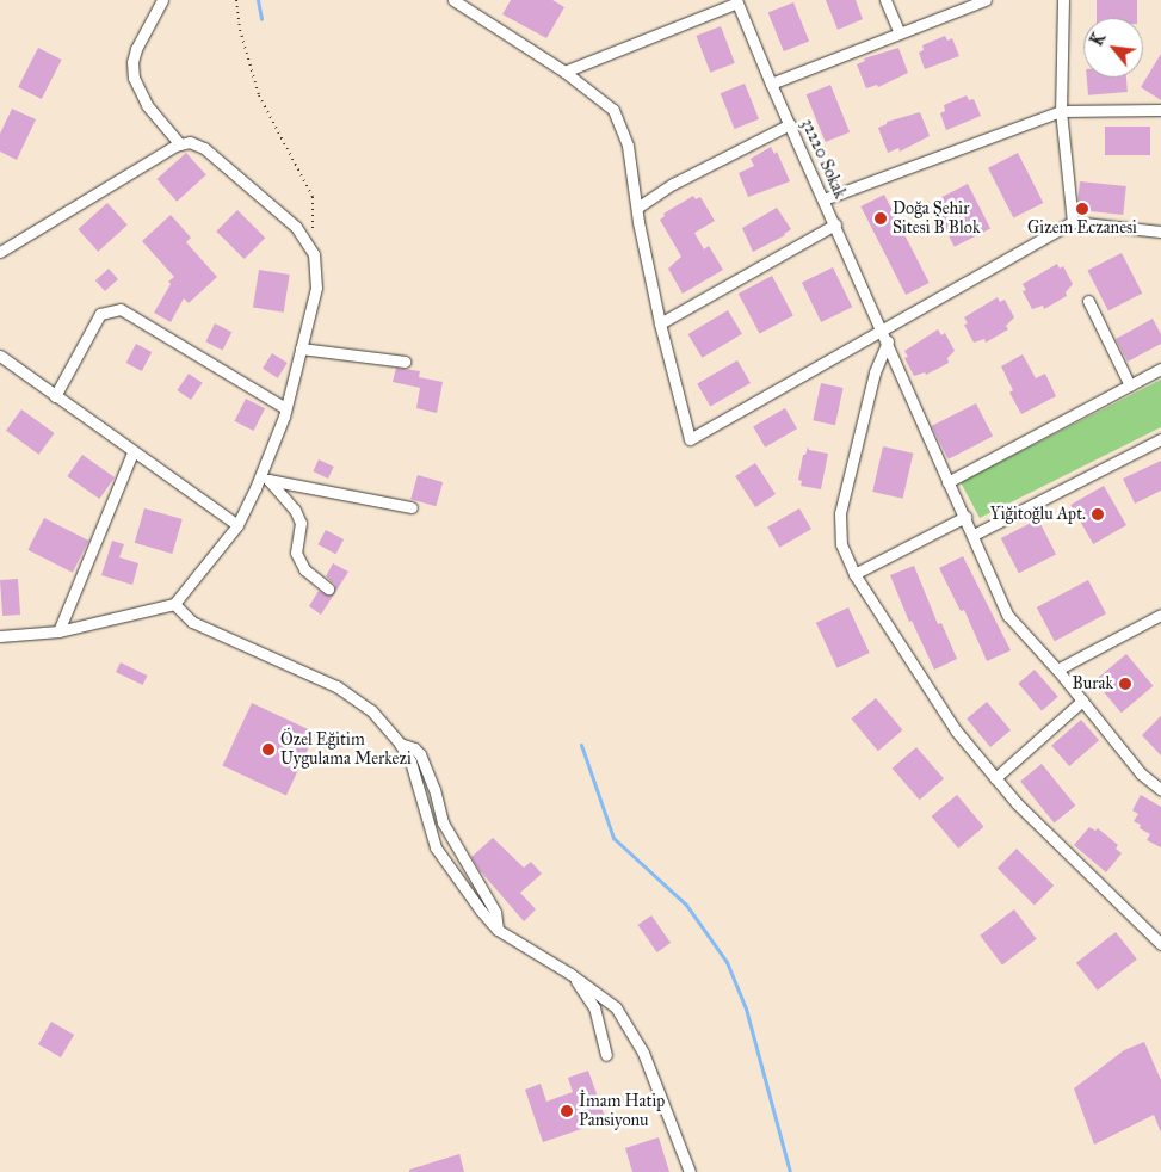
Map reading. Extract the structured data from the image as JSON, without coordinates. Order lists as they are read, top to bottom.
{
  "streets": {
    "street": ["32220 Sokak"]
  },
  "places": [
    "Gizem Eczanesi",
    "Doğa Şehir Sitesi B Blok",
    "Yiğitoğlu Apt.",
    "Burak",
    "Özel Eğitim Uygulama Merkezi",
    "İmam Hatip Pansiyonu"
  ],
  "north": "top left"
}
